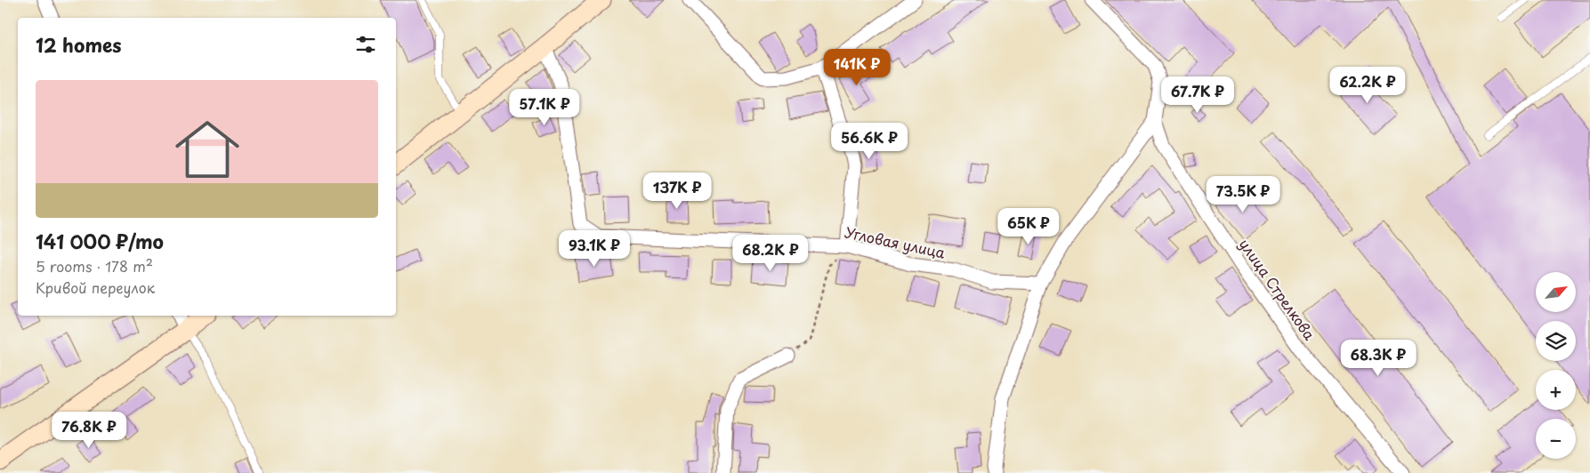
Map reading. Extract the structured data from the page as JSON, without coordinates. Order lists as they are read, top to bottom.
{
  "streets": {
    "street": ["Угловая улица", "улица Стрелкова"]
  },
  "north": "top right",
  "page": {
    "heading": "12 homes",
    "price": [
      "141K ₽",
      "62.2K ₽",
      "67.7K ₽",
      "57.1K ₽",
      "56.6K ₽",
      "137K ₽",
      "73.5K ₽",
      "65K ₽",
      "93.1K ₽",
      "68.2K ₽",
      "68.3K ₽",
      "76.8K ₽"
    ],
    "list": [
      {
        "name": "141 000 ₽/mo",
        "note": "5 rooms · 178 m² · Кривой переулок"
      }
    ],
    "map_buttons": ["+", "−"]
  }
}
